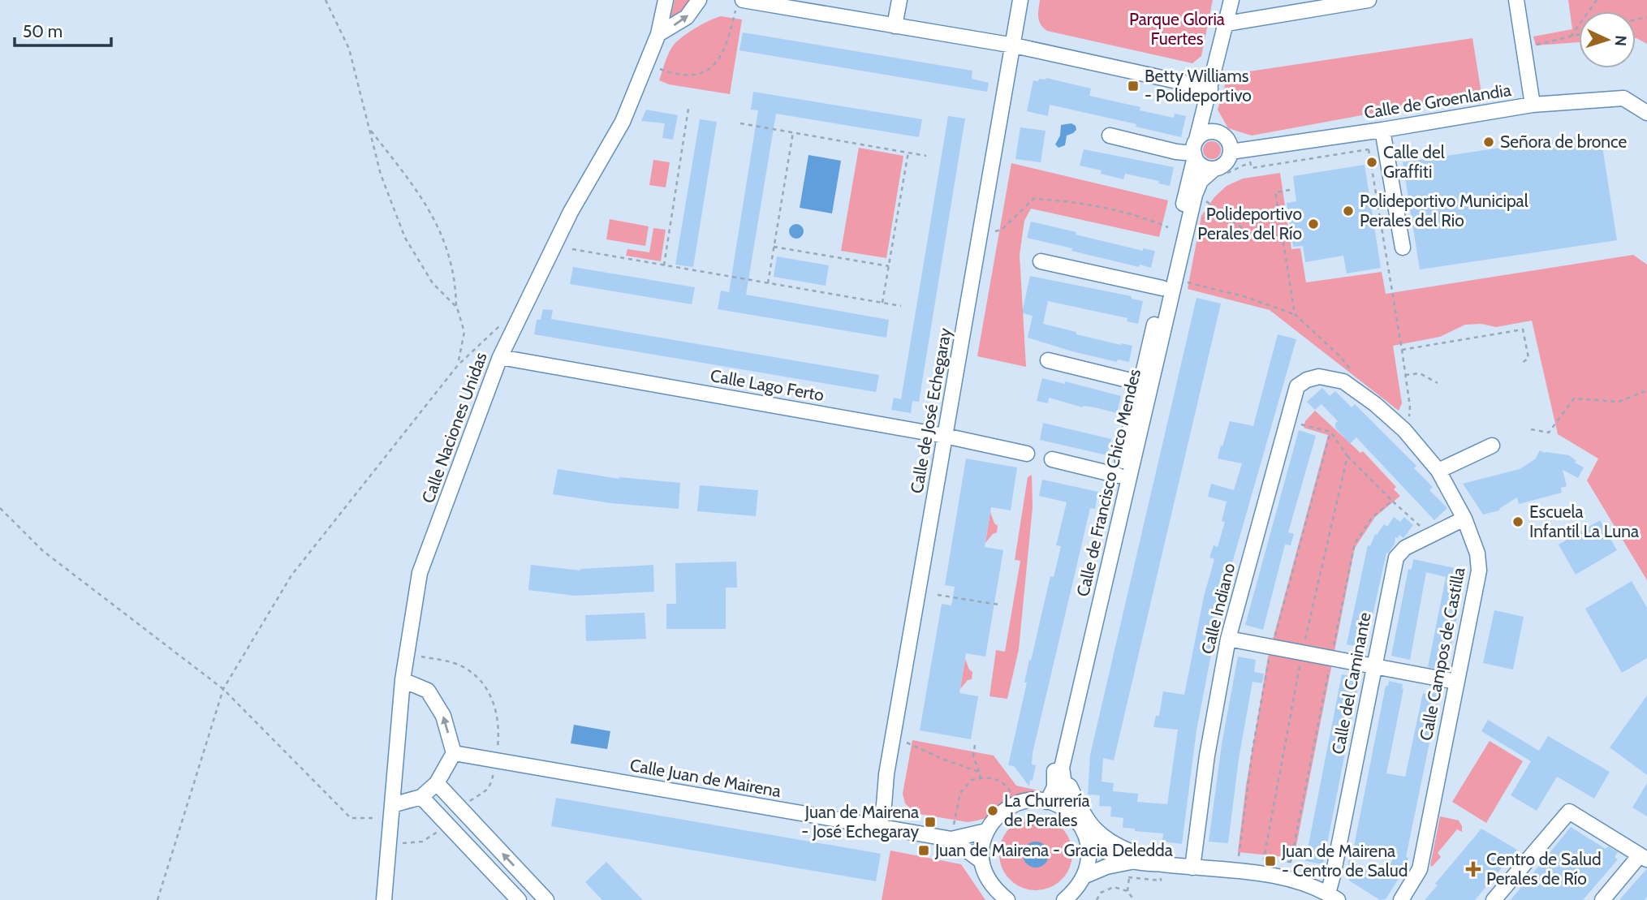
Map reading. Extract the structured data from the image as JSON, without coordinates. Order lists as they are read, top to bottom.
{
  "streets": {
    "street": [
      "Calle de Groenlandia",
      "Calle Lago Ferto",
      "Calle de José Echegaray",
      "Calle Naciones Unidas",
      "Calle de Francisco Chico Mendes",
      "Calle Indiano",
      "Calle Campos de Castilla",
      "Calle del Caminante",
      "Calle Juan de Mairena"
    ]
  },
  "crossings": [
    ["Calle de Groenlandia", "Calle de Francisco Chico Mendes"],
    ["Calle Lago Ferto", "Calle de José Echegaray"],
    ["Calle Lago Ferto", "Calle Naciones Unidas"],
    ["Calle de José Echegaray", "Calle Juan de Mairena"],
    ["Calle Indiano", "Calle Campos de Castilla"],
    ["Calle Campos de Castilla", "Calle del Caminante"]
  ],
  "parks": ["Parque Gloria Fuertes"],
  "places": {
    "transit": [
      "Betty Williams - Polideportivo",
      "Juan de Mairena - José Echegaray",
      "Juan de Mairena - Gracia Deledda",
      "Juan de Mairena - Centro de Salud"
    ],
    "other": [
      "Señora de bronce",
      "Calle del Graffiti",
      "Polideportivo Municipal Perales del Rio",
      "Polideportivo Perales del Río",
      "Escuela Infantil La Luna",
      "La Churrería de Perales"
    ],
    "health": ["Centro de Salud Perales de Río"]
  },
  "scale_bar": "50 m",
  "north": "right"
}
